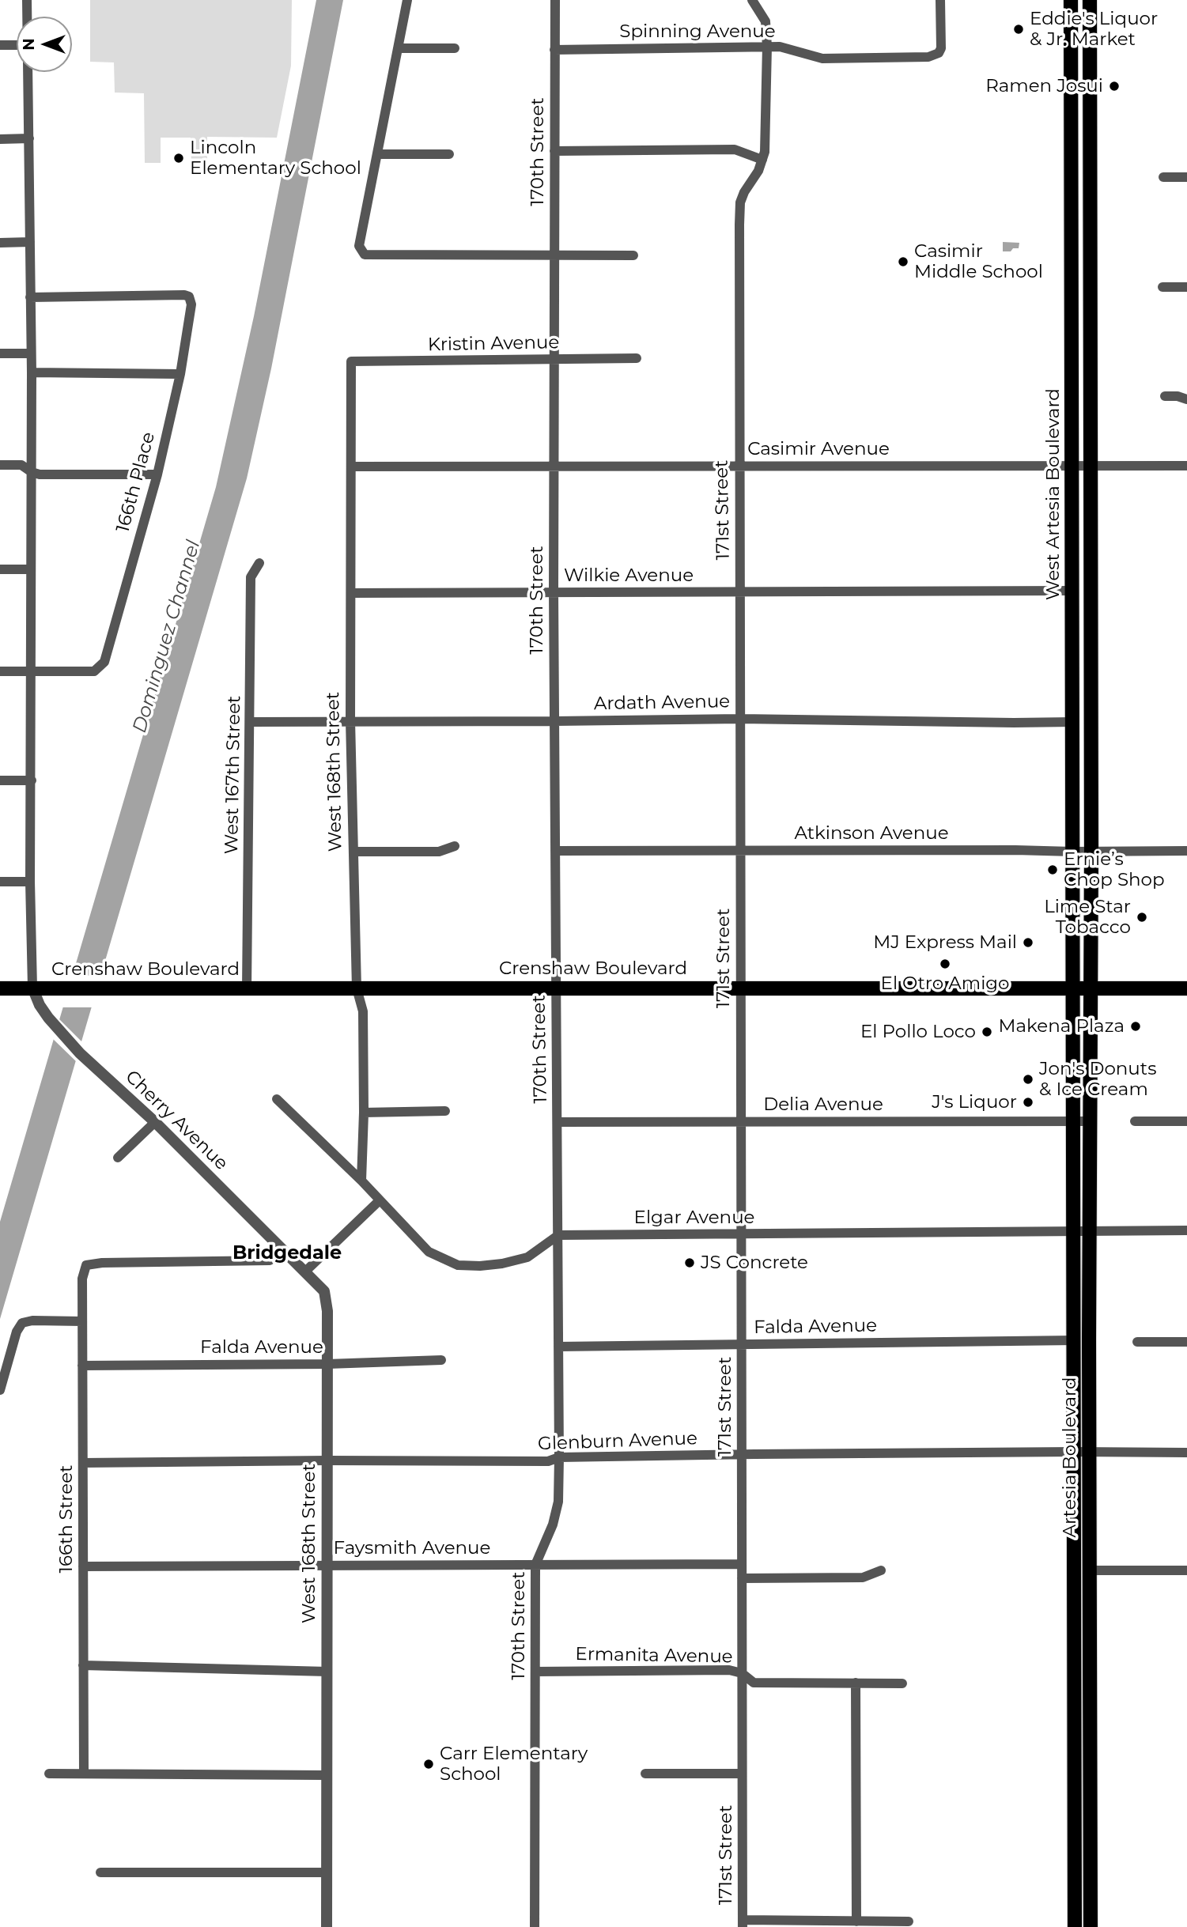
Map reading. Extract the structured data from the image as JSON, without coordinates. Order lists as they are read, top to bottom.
{
  "streets": {
    "main road": ["West Artesia Boulevard", "Crenshaw Boulevard", "Artesia Boulevard"],
    "street": [
      "Spinning Avenue",
      "170th Street",
      "Kristin Avenue",
      "Casimir Avenue",
      "166th Place",
      "171st Street",
      "Wilkie Avenue",
      "Ardath Avenue",
      "West 168th Street",
      "West 167th Street",
      "Atkinson Avenue",
      "Delia Avenue",
      "Cherry Avenue",
      "Elgar Avenue",
      "Falda Avenue",
      "Glenburn Avenue",
      "166th Street",
      "Faysmith Avenue",
      "Ermanita Avenue"
    ]
  },
  "crossings": [
    ["Spinning Avenue", "170th Street"],
    ["Spinning Avenue", "171st Street"],
    ["170th Street", "Kristin Avenue"],
    ["170th Street", "Casimir Avenue"],
    ["170th Street", "Wilkie Avenue"],
    ["170th Street", "Ardath Avenue"],
    ["170th Street", "Atkinson Avenue"],
    ["170th Street", "Crenshaw Boulevard"],
    ["170th Street", "Delia Avenue"],
    ["170th Street", "Elgar Avenue"],
    ["170th Street", "Falda Avenue"],
    ["170th Street", "Glenburn Avenue"],
    ["170th Street", "Faysmith Avenue"],
    ["170th Street", "Ermanita Avenue"],
    ["Kristin Avenue", "West 168th Street"],
    ["Casimir Avenue", "West Artesia Boulevard"],
    ["Casimir Avenue", "171st Street"],
    ["Casimir Avenue", "West 168th Street"],
    ["West Artesia Boulevard", "Wilkie Avenue"],
    ["West Artesia Boulevard", "Ardath Avenue"],
    ["West Artesia Boulevard", "Atkinson Avenue"],
    ["West Artesia Boulevard", "Crenshaw Boulevard"],
    ["West Artesia Boulevard", "Artesia Boulevard"],
    ["171st Street", "Wilkie Avenue"],
    ["171st Street", "Ardath Avenue"],
    ["171st Street", "Atkinson Avenue"],
    ["171st Street", "Crenshaw Boulevard"],
    ["171st Street", "Delia Avenue"],
    ["171st Street", "Elgar Avenue"],
    ["171st Street", "Falda Avenue"],
    ["171st Street", "Glenburn Avenue"],
    ["171st Street", "Faysmith Avenue"],
    ["171st Street", "Ermanita Avenue"],
    ["Wilkie Avenue", "West 168th Street"],
    ["Ardath Avenue", "West 168th Street"],
    ["Ardath Avenue", "West 167th Street"],
    ["West 168th Street", "Crenshaw Boulevard"],
    ["West 168th Street", "Cherry Avenue"],
    ["West 168th Street", "Falda Avenue"],
    ["West 168th Street", "Glenburn Avenue"],
    ["West 168th Street", "Faysmith Avenue"],
    ["West 167th Street", "Crenshaw Boulevard"],
    ["Crenshaw Boulevard", "Cherry Avenue"],
    ["Crenshaw Boulevard", "Artesia Boulevard"],
    ["Delia Avenue", "Artesia Boulevard"],
    ["Cherry Avenue", "166th Street"],
    ["Elgar Avenue", "Artesia Boulevard"],
    ["Falda Avenue", "Artesia Boulevard"],
    ["Falda Avenue", "166th Street"],
    ["Glenburn Avenue", "Artesia Boulevard"],
    ["Glenburn Avenue", "166th Street"],
    ["166th Street", "Faysmith Avenue"]
  ],
  "districts": ["Bridgedale"],
  "water": ["Dominguez Channel"],
  "places": [
    "Eddie's Liquor & Jr. Market",
    "Ramen Josui",
    "Lincoln Elementary School",
    "Casimir Middle School",
    "Ernie’s Chop Shop",
    "Lime Star Tobacco",
    "MJ Express Mail",
    "El Otro Amigo",
    "Makena Plaza",
    "El Pollo Loco",
    "Jon's Donuts & Ice Cream",
    "J's Liquor",
    "JS Concrete",
    "Carr Elementary School"
  ],
  "north": "left"
}
